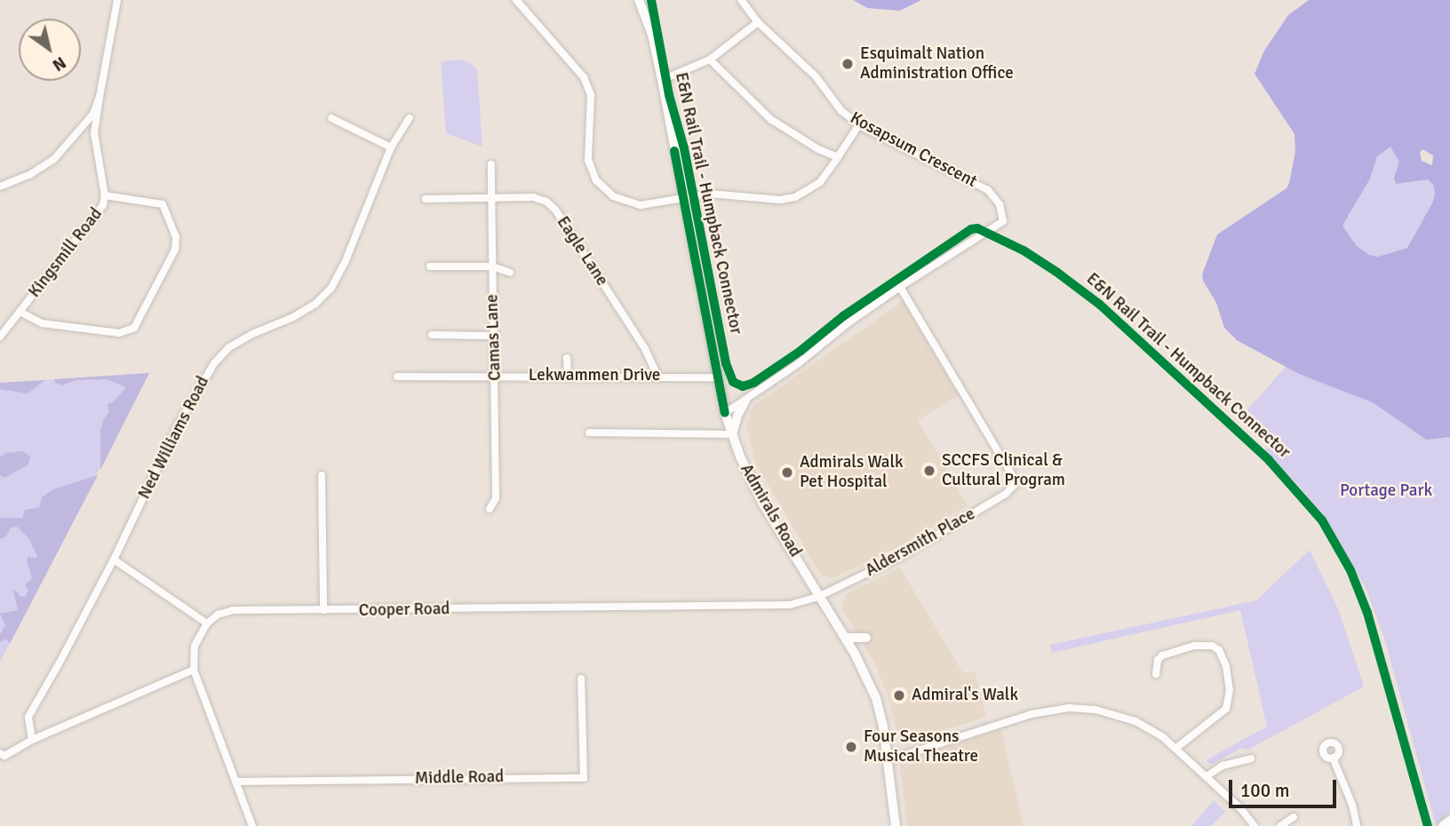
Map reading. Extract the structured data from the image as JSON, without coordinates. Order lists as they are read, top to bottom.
{
  "streets": {
    "main road": ["Admirals Road"],
    "street": [
      "Kosapsum Crescent",
      "Eagle Lane",
      "Kingsmill Road",
      "Camas Lane",
      "Lekwammen Drive",
      "Ned Williams Road",
      "Aldersmith Place",
      "Cooper Road",
      "Middle Road"
    ],
    "cycle path": ["E&N Rail Trail - Humpback Connector"]
  },
  "crossings": [
    ["Kosapsum Crescent", "Aldersmith Place"],
    ["Eagle Lane", "Camas Lane"],
    ["Eagle Lane", "Lekwammen Drive"],
    ["Camas Lane", "Lekwammen Drive"],
    ["Lekwammen Drive", "Admirals Road"],
    ["Admirals Road", "Aldersmith Place"],
    ["Admirals Road", "Cooper Road"],
    ["Aldersmith Place", "Cooper Road"]
  ],
  "parks": ["Portage Park"],
  "places": [
    "Esquimalt Nation Administration Office",
    "SCCFS Clinical & Cultural Program",
    "Admirals Walk Pet Hospital",
    "Admiral's Walk",
    "Four Seasons Musical Theatre"
  ],
  "scale_bar": "100 m",
  "north": "bottom right"
}
